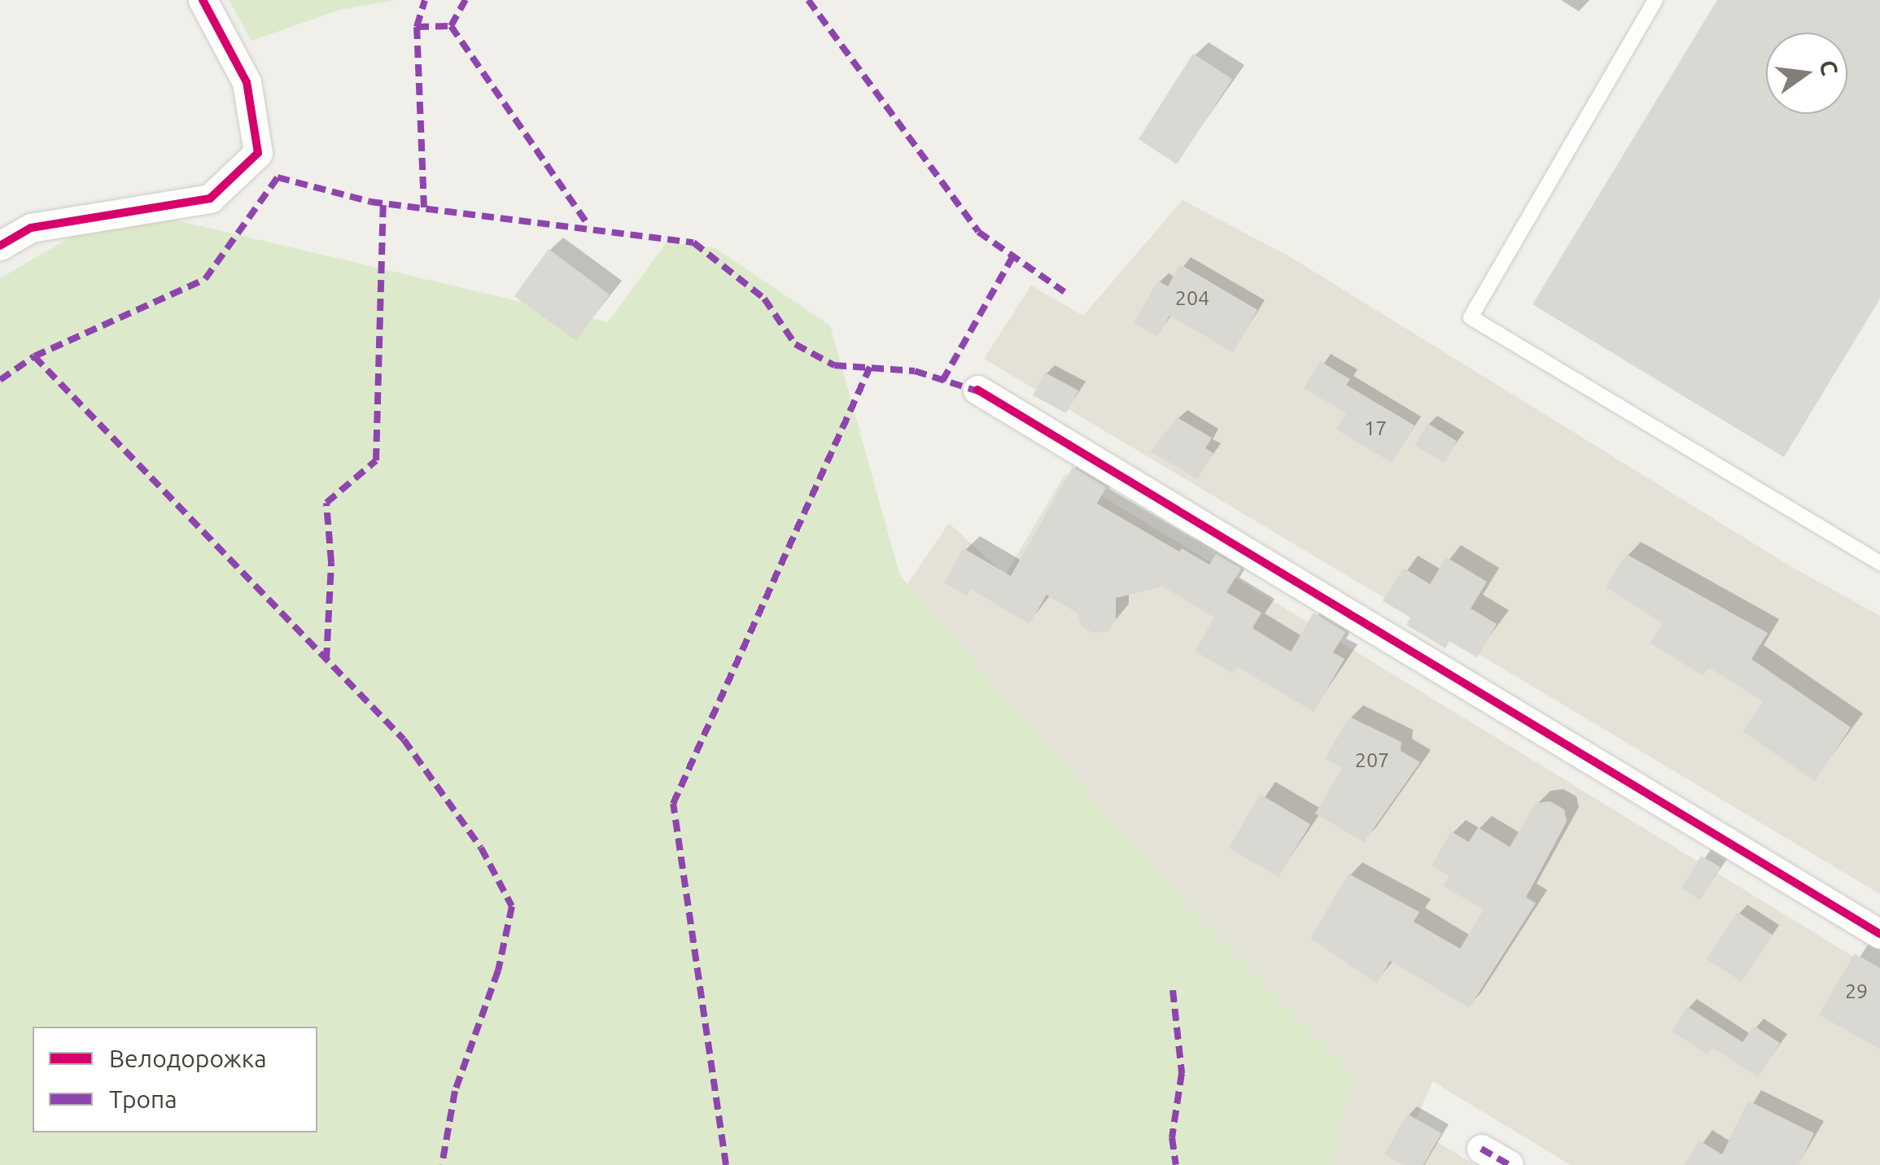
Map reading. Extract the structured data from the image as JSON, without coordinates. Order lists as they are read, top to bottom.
{
  "house_numbers": [
    "204",
    "17",
    "207",
    "29"
  ],
  "legend": ["Велодорожка", "Тропа"],
  "north": "right"
}
